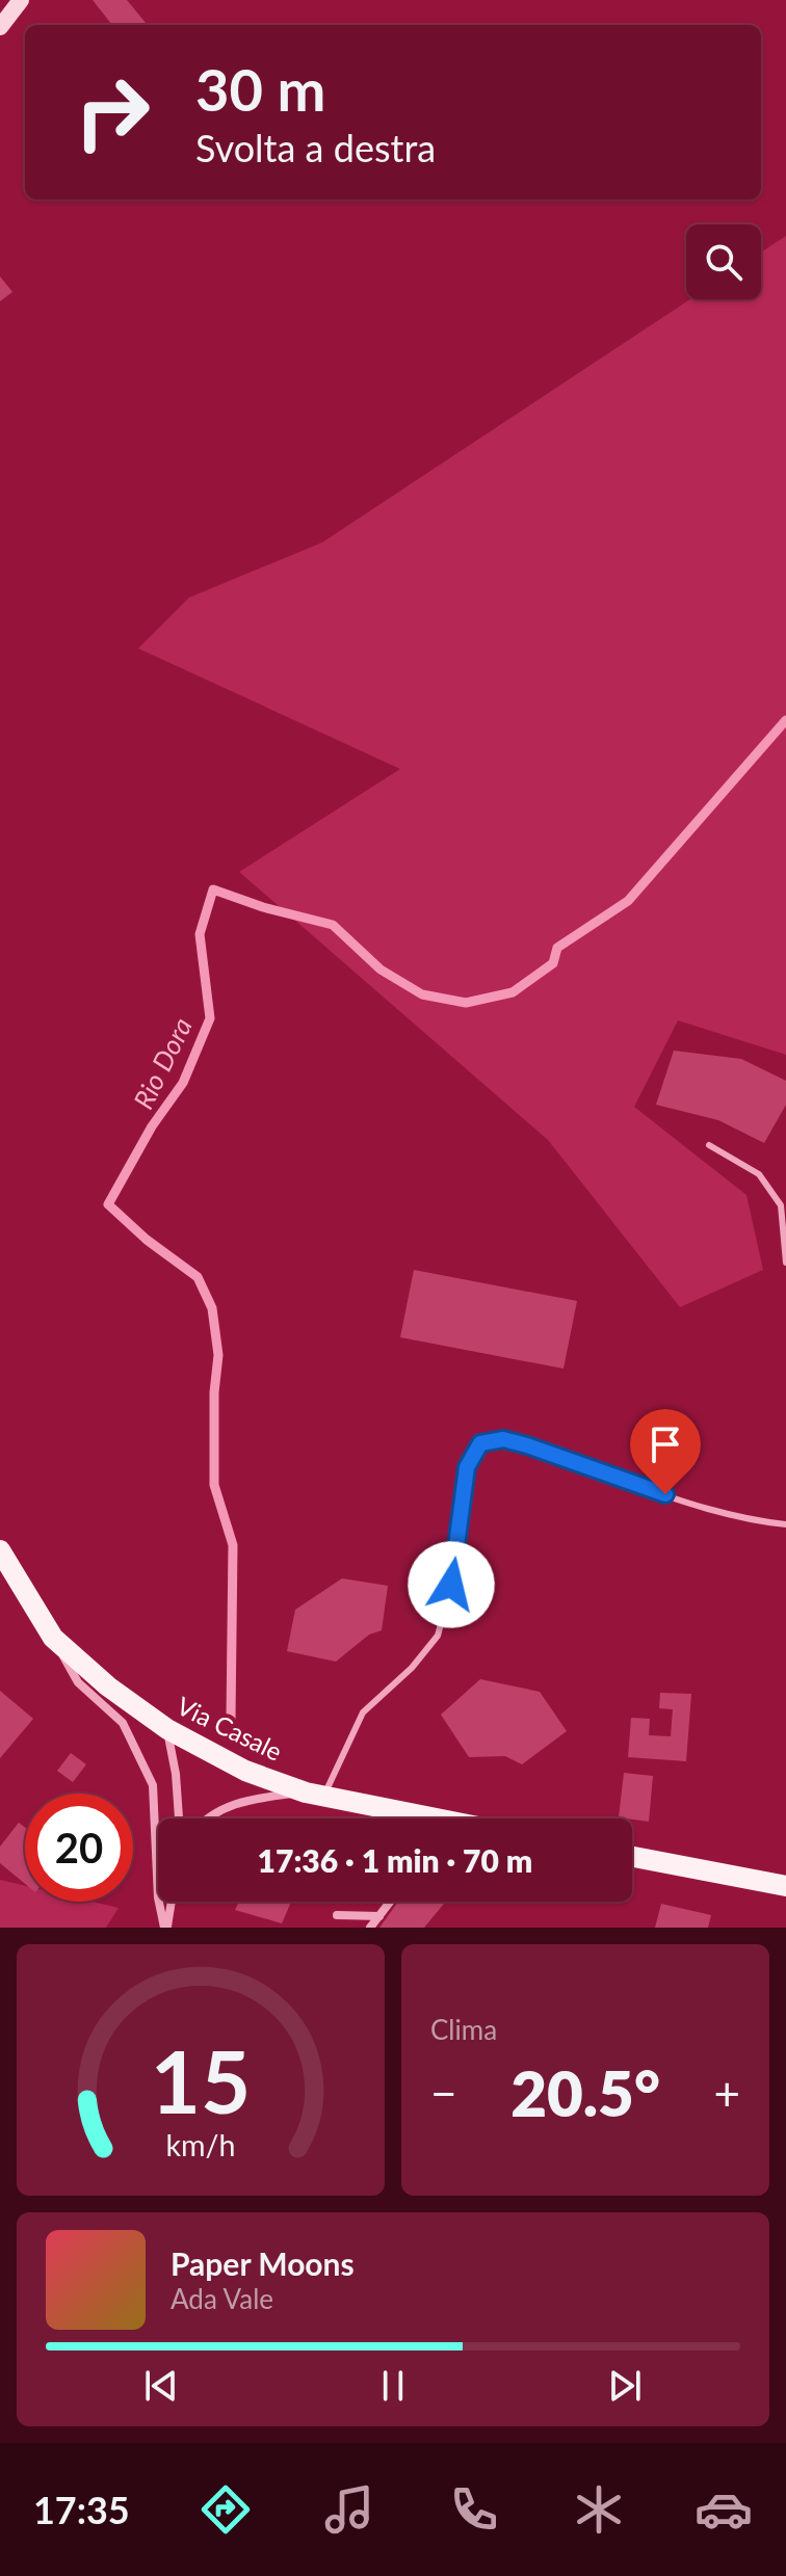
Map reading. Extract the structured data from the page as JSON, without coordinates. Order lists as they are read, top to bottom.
{
  "streets": {
    "main road": ["Via Casale"]
  },
  "water": ["Rio Dora"],
  "page": {
    "turn": ["30 m", "Svolta a destra"],
    "limit": "20",
    "trip": "17:36 · 1 min · 70 m",
    "tile": "Clima",
    "heat": ["−", "20.5°", "+"],
    "song": ["Paper Moons", "Ada Vale"],
    "tabs": "17:35",
    "gauge": ["15", "km/h"]
  }
}
